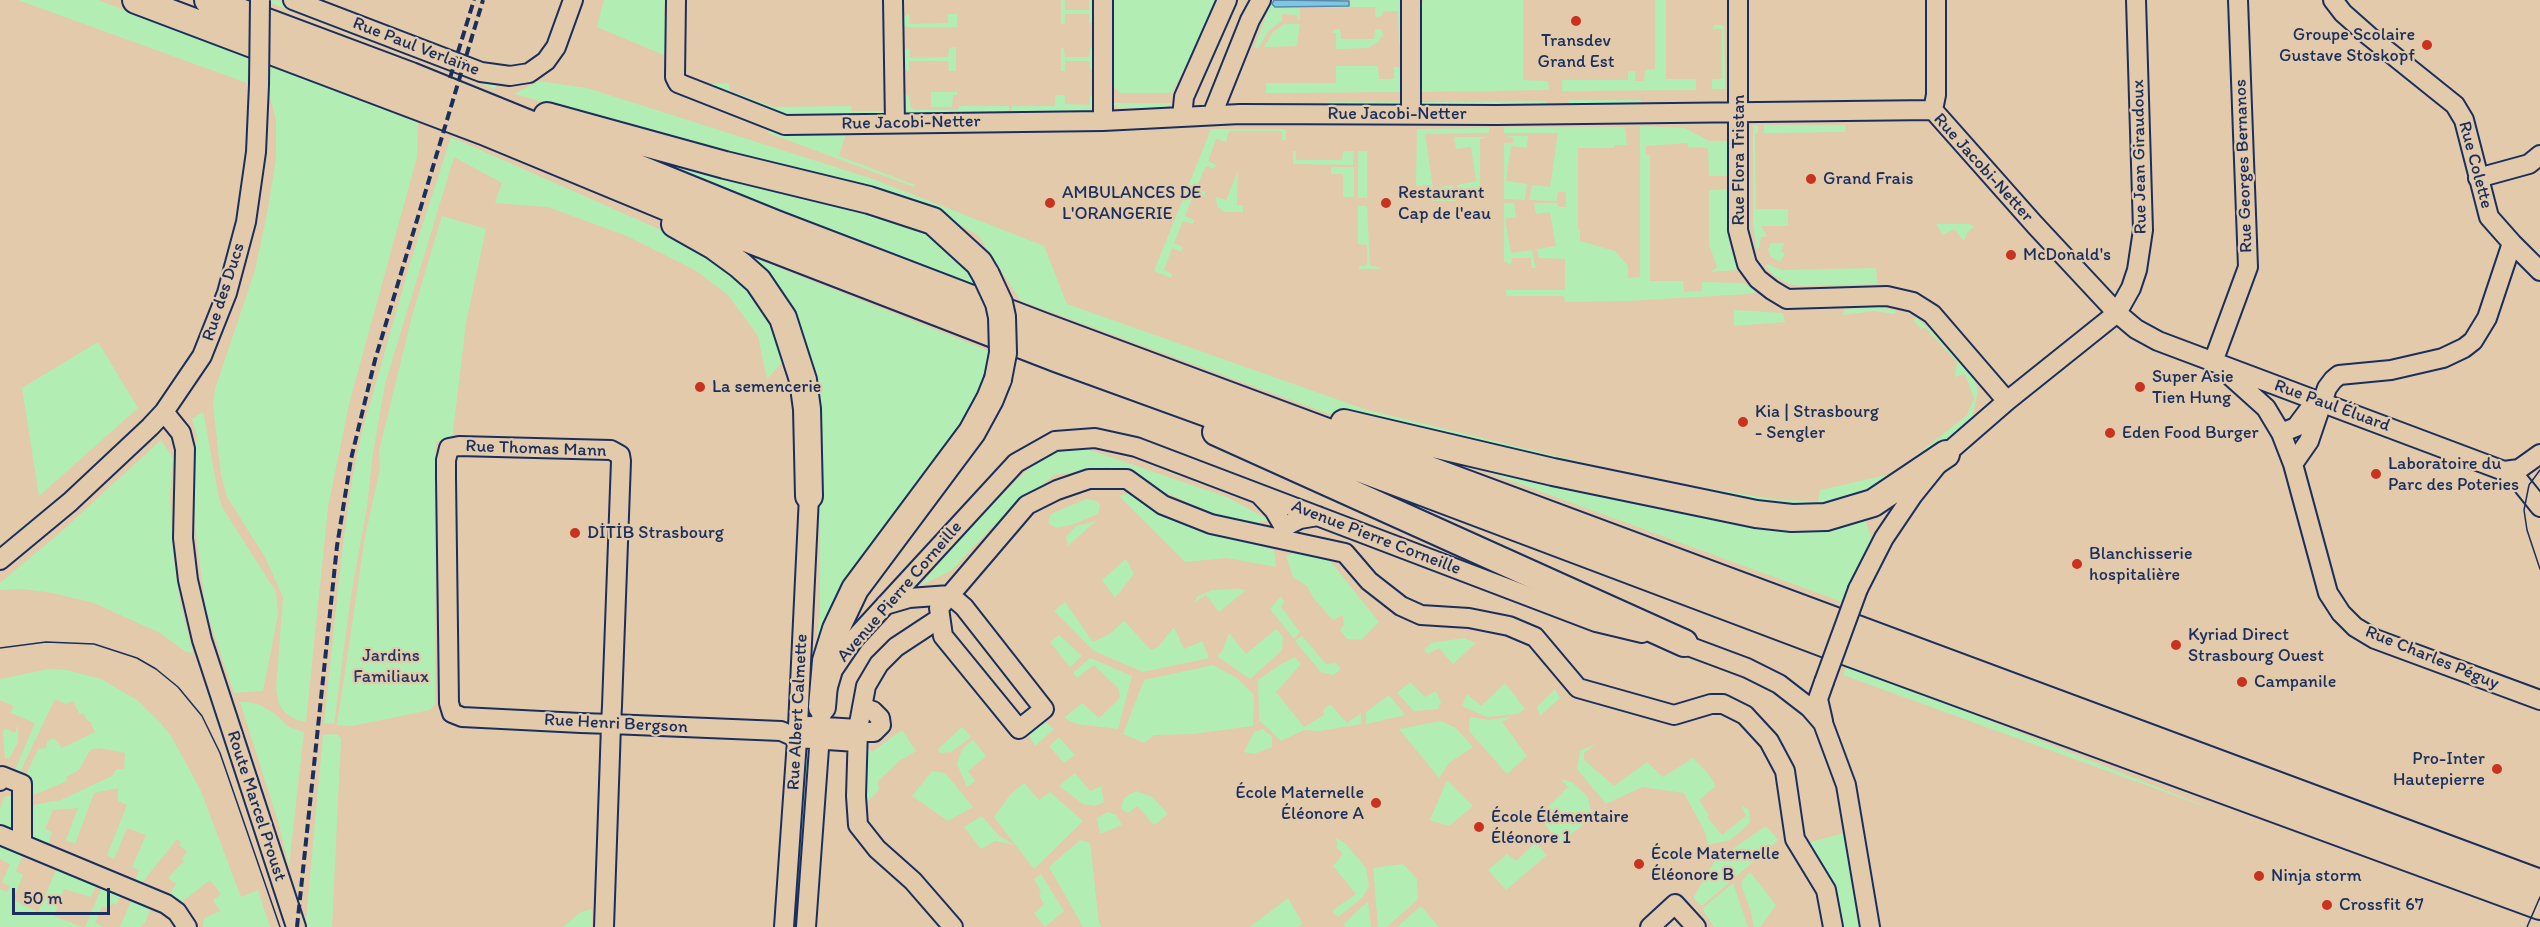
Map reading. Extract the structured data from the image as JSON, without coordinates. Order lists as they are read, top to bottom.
{
  "streets": {
    "street": [
      "Rue Paul Verlaine",
      "Rue Jacobi-Netter",
      "Rue Jean Giraudoux",
      "Rue Flora Tristan",
      "Rue Colette",
      "Rue Georges Bernanos",
      "Rue des Ducs",
      "Rue Paul Éluard",
      "Rue Thomas Mann",
      "Avenue Pierre Corneille",
      "Rue Charles Péguy",
      "Rue Albert Calmette",
      "Rue Henri Bergson",
      "Route Marcel Proust"
    ]
  },
  "crossings": [
    ["Rue Jacobi-Netter", "Rue Jean Giraudoux"],
    ["Rue Jacobi-Netter", "Rue Flora Tristan"],
    ["Rue Jacobi-Netter", "Rue Paul Éluard"],
    ["Rue Jean Giraudoux", "Rue Flora Tristan"],
    ["Rue Jean Giraudoux", "Rue Paul Éluard"],
    ["Rue Jean Giraudoux", "Avenue Pierre Corneille"],
    ["Rue Georges Bernanos", "Rue Paul Éluard"],
    ["Rue Georges Bernanos", "Rue Charles Péguy"],
    ["Rue des Ducs", "Route Marcel Proust"],
    ["Rue Paul Éluard", "Rue Charles Péguy"],
    ["Rue Thomas Mann", "Rue Henri Bergson"],
    ["Avenue Pierre Corneille", "Rue Albert Calmette"],
    ["Avenue Pierre Corneille", "Rue Henri Bergson"],
    ["Rue Albert Calmette", "Rue Henri Bergson"]
  ],
  "parks": ["Jardins Familiaux"],
  "places": [
    "Transdev Grand Est",
    "Groupe Scolaire Gustave Stoskopf",
    "Grand Frais",
    "AMBULANCES DE L'ORANGERIE",
    "Restaurant Cap de l'eau",
    "McDonald's",
    "La semencerie",
    "Super Asie Tien Hung",
    "Kia | Strasbourg - Sengler",
    "Eden Food Burger",
    "Laboratoire du Parc des Poteries",
    "DİTİB Strasbourg",
    "Blanchisserie hospitalière",
    "Kyriad Direct Strasbourg Ouest",
    "Campanile",
    "Pro-Inter Hautepierre",
    "École Maternelle Éléonore A",
    "École Élémentaire Éléonore 1",
    "École Maternelle Éléonore B",
    "Ninja storm",
    "Crossfit 67"
  ],
  "scale_bar": "50 m"
}
